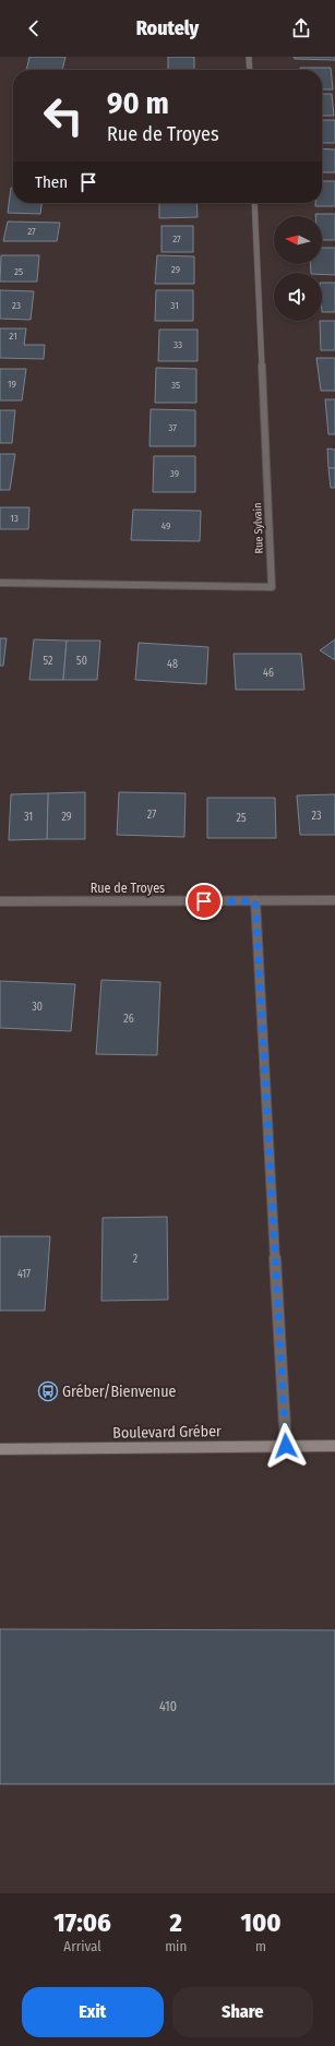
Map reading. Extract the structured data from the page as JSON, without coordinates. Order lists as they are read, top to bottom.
{
  "streets": {
    "main road": ["Boulevard Gréber"],
    "street": ["Rue Sylvain", "Rue de Troyes"]
  },
  "places": {
    "bus stop": ["Gréber/Bienvenue"]
  },
  "house_numbers": [
    "27",
    "27",
    "29",
    "25",
    "23",
    "31",
    "21",
    "33",
    "19",
    "35",
    "37",
    "39",
    "13",
    "49",
    "52",
    "50",
    "48",
    "46",
    "27",
    "23",
    "31",
    "29",
    "25",
    "30",
    "26",
    "2",
    "417",
    "410"
  ],
  "north": "left",
  "page": {
    "header": "Routely",
    "turn": ["90 m", "Rue de Troyes"],
    "then": "Then",
    "eta": [
      "17:06",
      "Arrival",
      "2",
      "min",
      "100",
      "m"
    ],
    "buttons": ["Exit", "Share"]
  }
}
